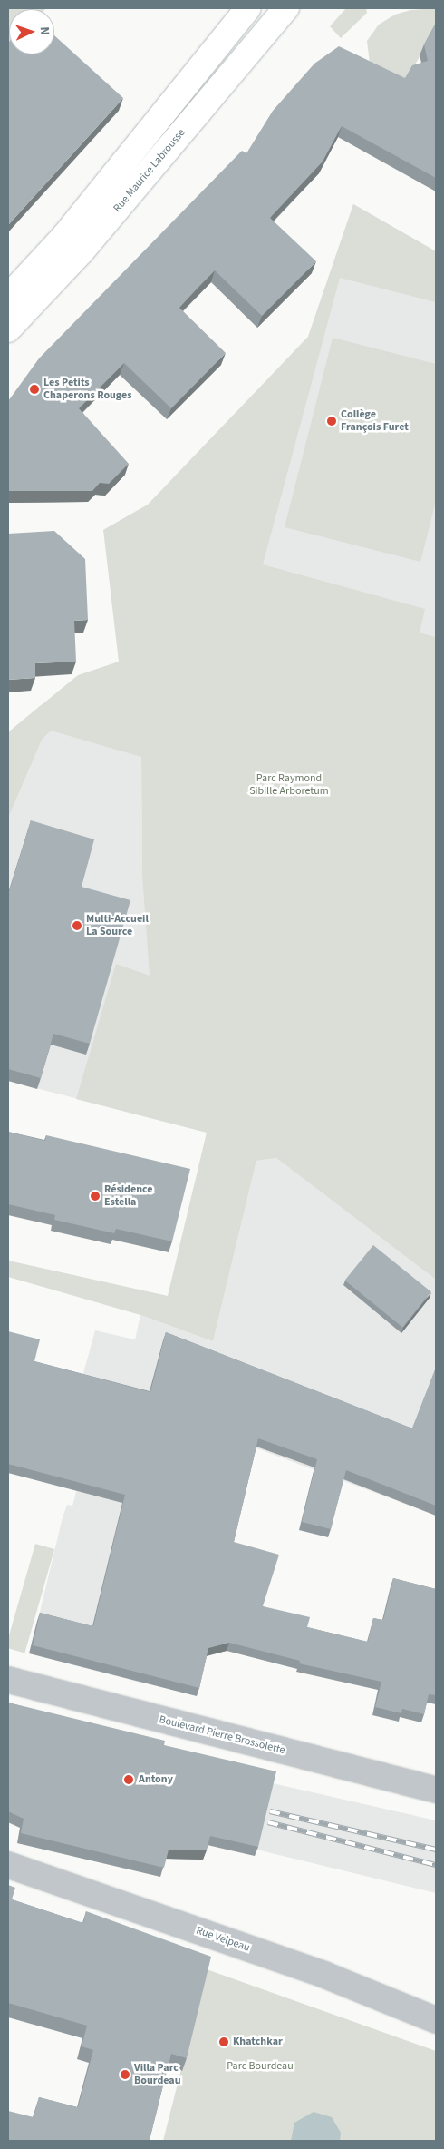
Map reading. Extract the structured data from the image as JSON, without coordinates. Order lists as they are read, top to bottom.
{
  "streets": {
    "main road": ["Rue Maurice Labrousse"],
    "street": ["Boulevard Pierre Brossolette", "Rue Velpeau"]
  },
  "parks": ["Parc Raymond Sibille Arboretum", "Parc Bourdeau"],
  "places": [
    "Les Petits Chaperons Rouges",
    "Collège François Furet",
    "Multi-Accueil La Source",
    "Résidence Estella",
    "Antony",
    "Khatchkar",
    "Villa Parc Bourdeau"
  ],
  "north": "right"
}
